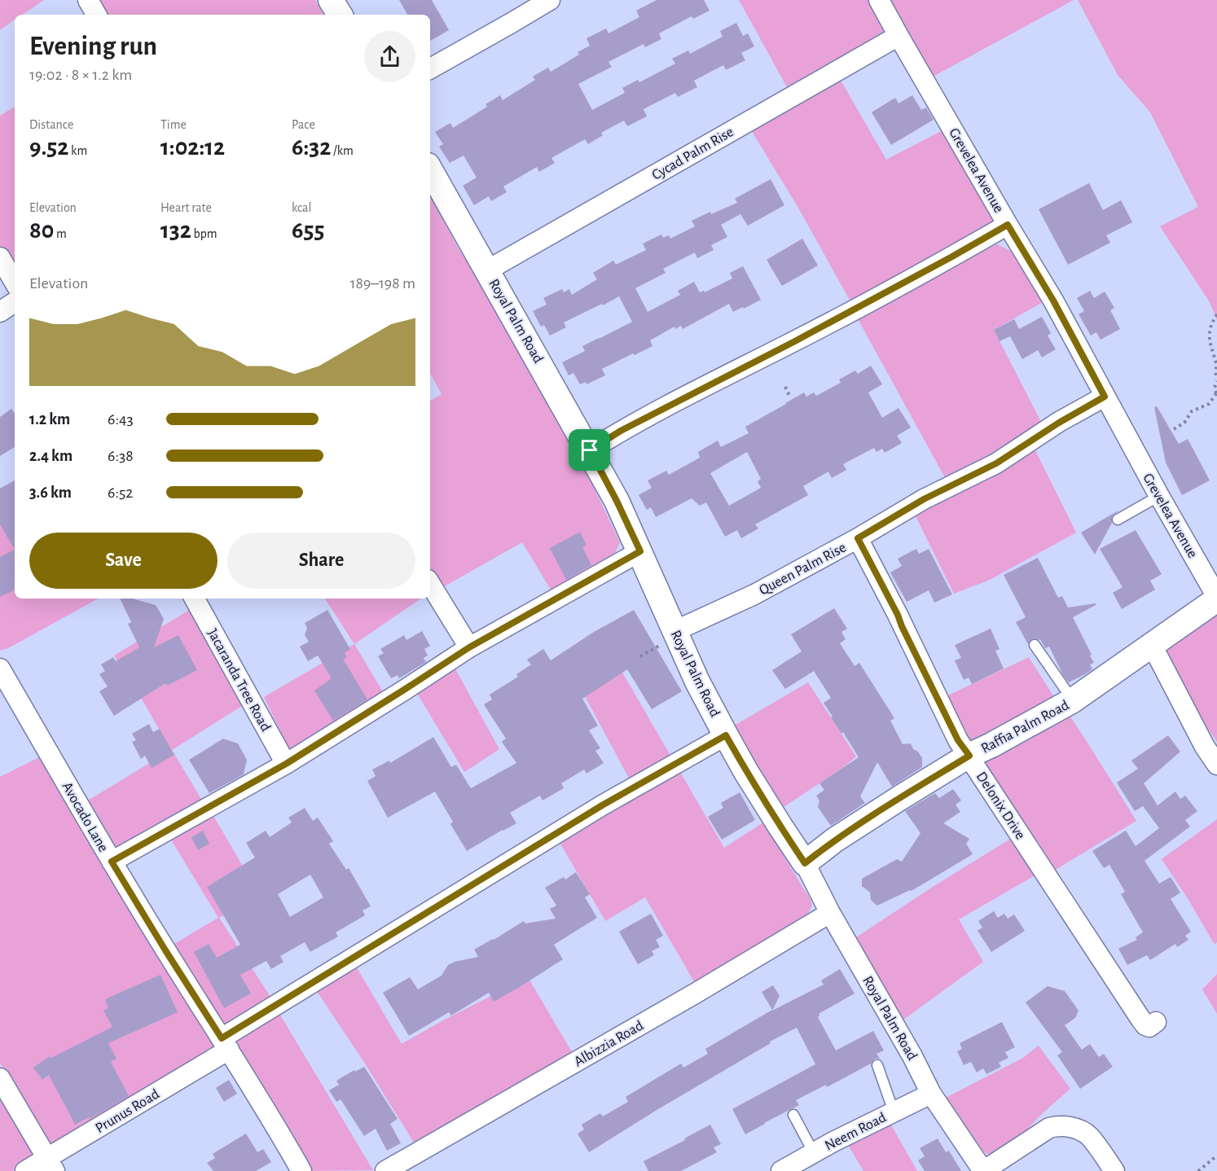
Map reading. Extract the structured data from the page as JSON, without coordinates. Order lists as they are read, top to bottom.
{
  "streets": {
    "street": [
      "Cycad Palm Rise",
      "Grevelea Avenue",
      "Royal Palm Road",
      "Queen Palm Rise",
      "Jacaranda Tree Road",
      "Raffia Palm Road",
      "Delonix Drive",
      "Avocado Lane",
      "Albizzia Road",
      "Prunus Road",
      "Neem Road"
    ]
  },
  "crossings": [
    ["Cycad Palm Rise", "Grevelea Avenue"],
    ["Cycad Palm Rise", "Royal Palm Road"],
    ["Grevelea Avenue", "Queen Palm Rise"],
    ["Grevelea Avenue", "Raffia Palm Road"],
    ["Royal Palm Road", "Queen Palm Rise"],
    ["Royal Palm Road", "Raffia Palm Road"],
    ["Royal Palm Road", "Albizzia Road"],
    ["Royal Palm Road", "Prunus Road"],
    ["Royal Palm Road", "Neem Road"],
    ["Queen Palm Rise", "Delonix Drive"],
    ["Raffia Palm Road", "Delonix Drive"],
    ["Avocado Lane", "Prunus Road"]
  ],
  "page": {
    "heading": ["Evening run", "19:02 · 8 × 1.2 km"],
    "stats": [
      ["Distance", "9.52 km"],
      ["Time", "1:02:12"],
      ["Pace", "6:32 /km"],
      ["Elevation", "80 m"],
      ["Heart rate", "132 bpm"],
      ["kcal", "655"]
    ],
    "chart": ["Elevation", "189–198 m"],
    "list": [
      {
        "name": "1.2 km",
        "note": "6:43"
      },
      {
        "name": "2.4 km",
        "note": "6:38"
      },
      {
        "name": "3.6 km",
        "note": "6:52"
      }
    ],
    "buttons": ["Save", "Share"]
  }
}
